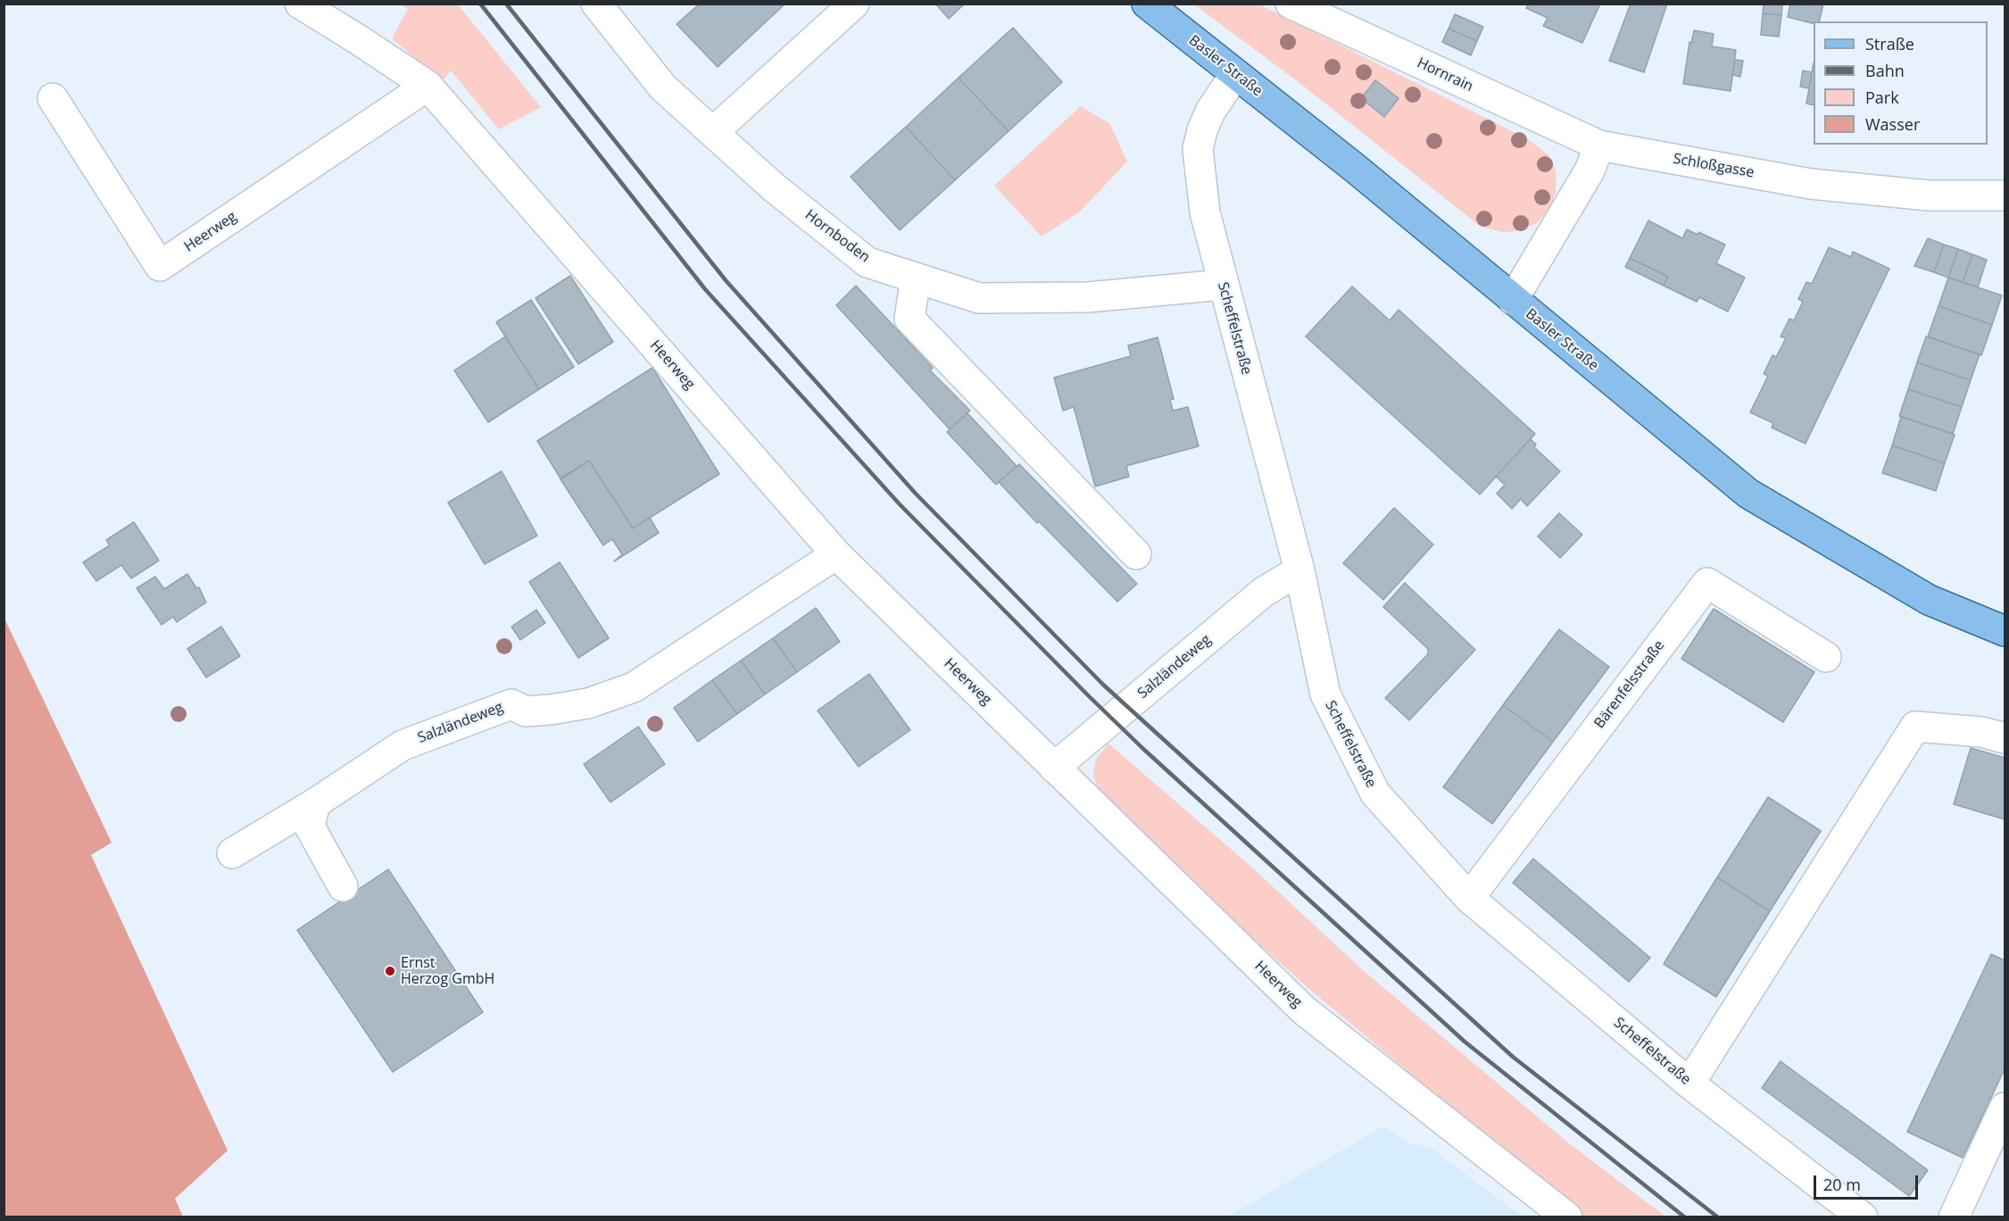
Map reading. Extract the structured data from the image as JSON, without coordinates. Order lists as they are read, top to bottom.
{
  "streets": {
    "main road": ["Basler Straße"],
    "street": [
      "Hornrain",
      "Schloßgasse",
      "Heerweg",
      "Hornboden",
      "Scheffelstraße",
      "Salzländeweg",
      "Bärenfelsstraße"
    ]
  },
  "crossings": [
    ["Basler Straße", "Scheffelstraße"],
    ["Hornrain", "Schloßgasse"],
    ["Heerweg", "Salzländeweg"],
    ["Hornboden", "Scheffelstraße"],
    ["Scheffelstraße", "Salzländeweg"],
    ["Scheffelstraße", "Bärenfelsstraße"]
  ],
  "places": ["Ernst Herzog GmbH"],
  "legend": [
    "Straße",
    "Bahn",
    "Park",
    "Wasser"
  ],
  "scale_bar": "20 m"
}
